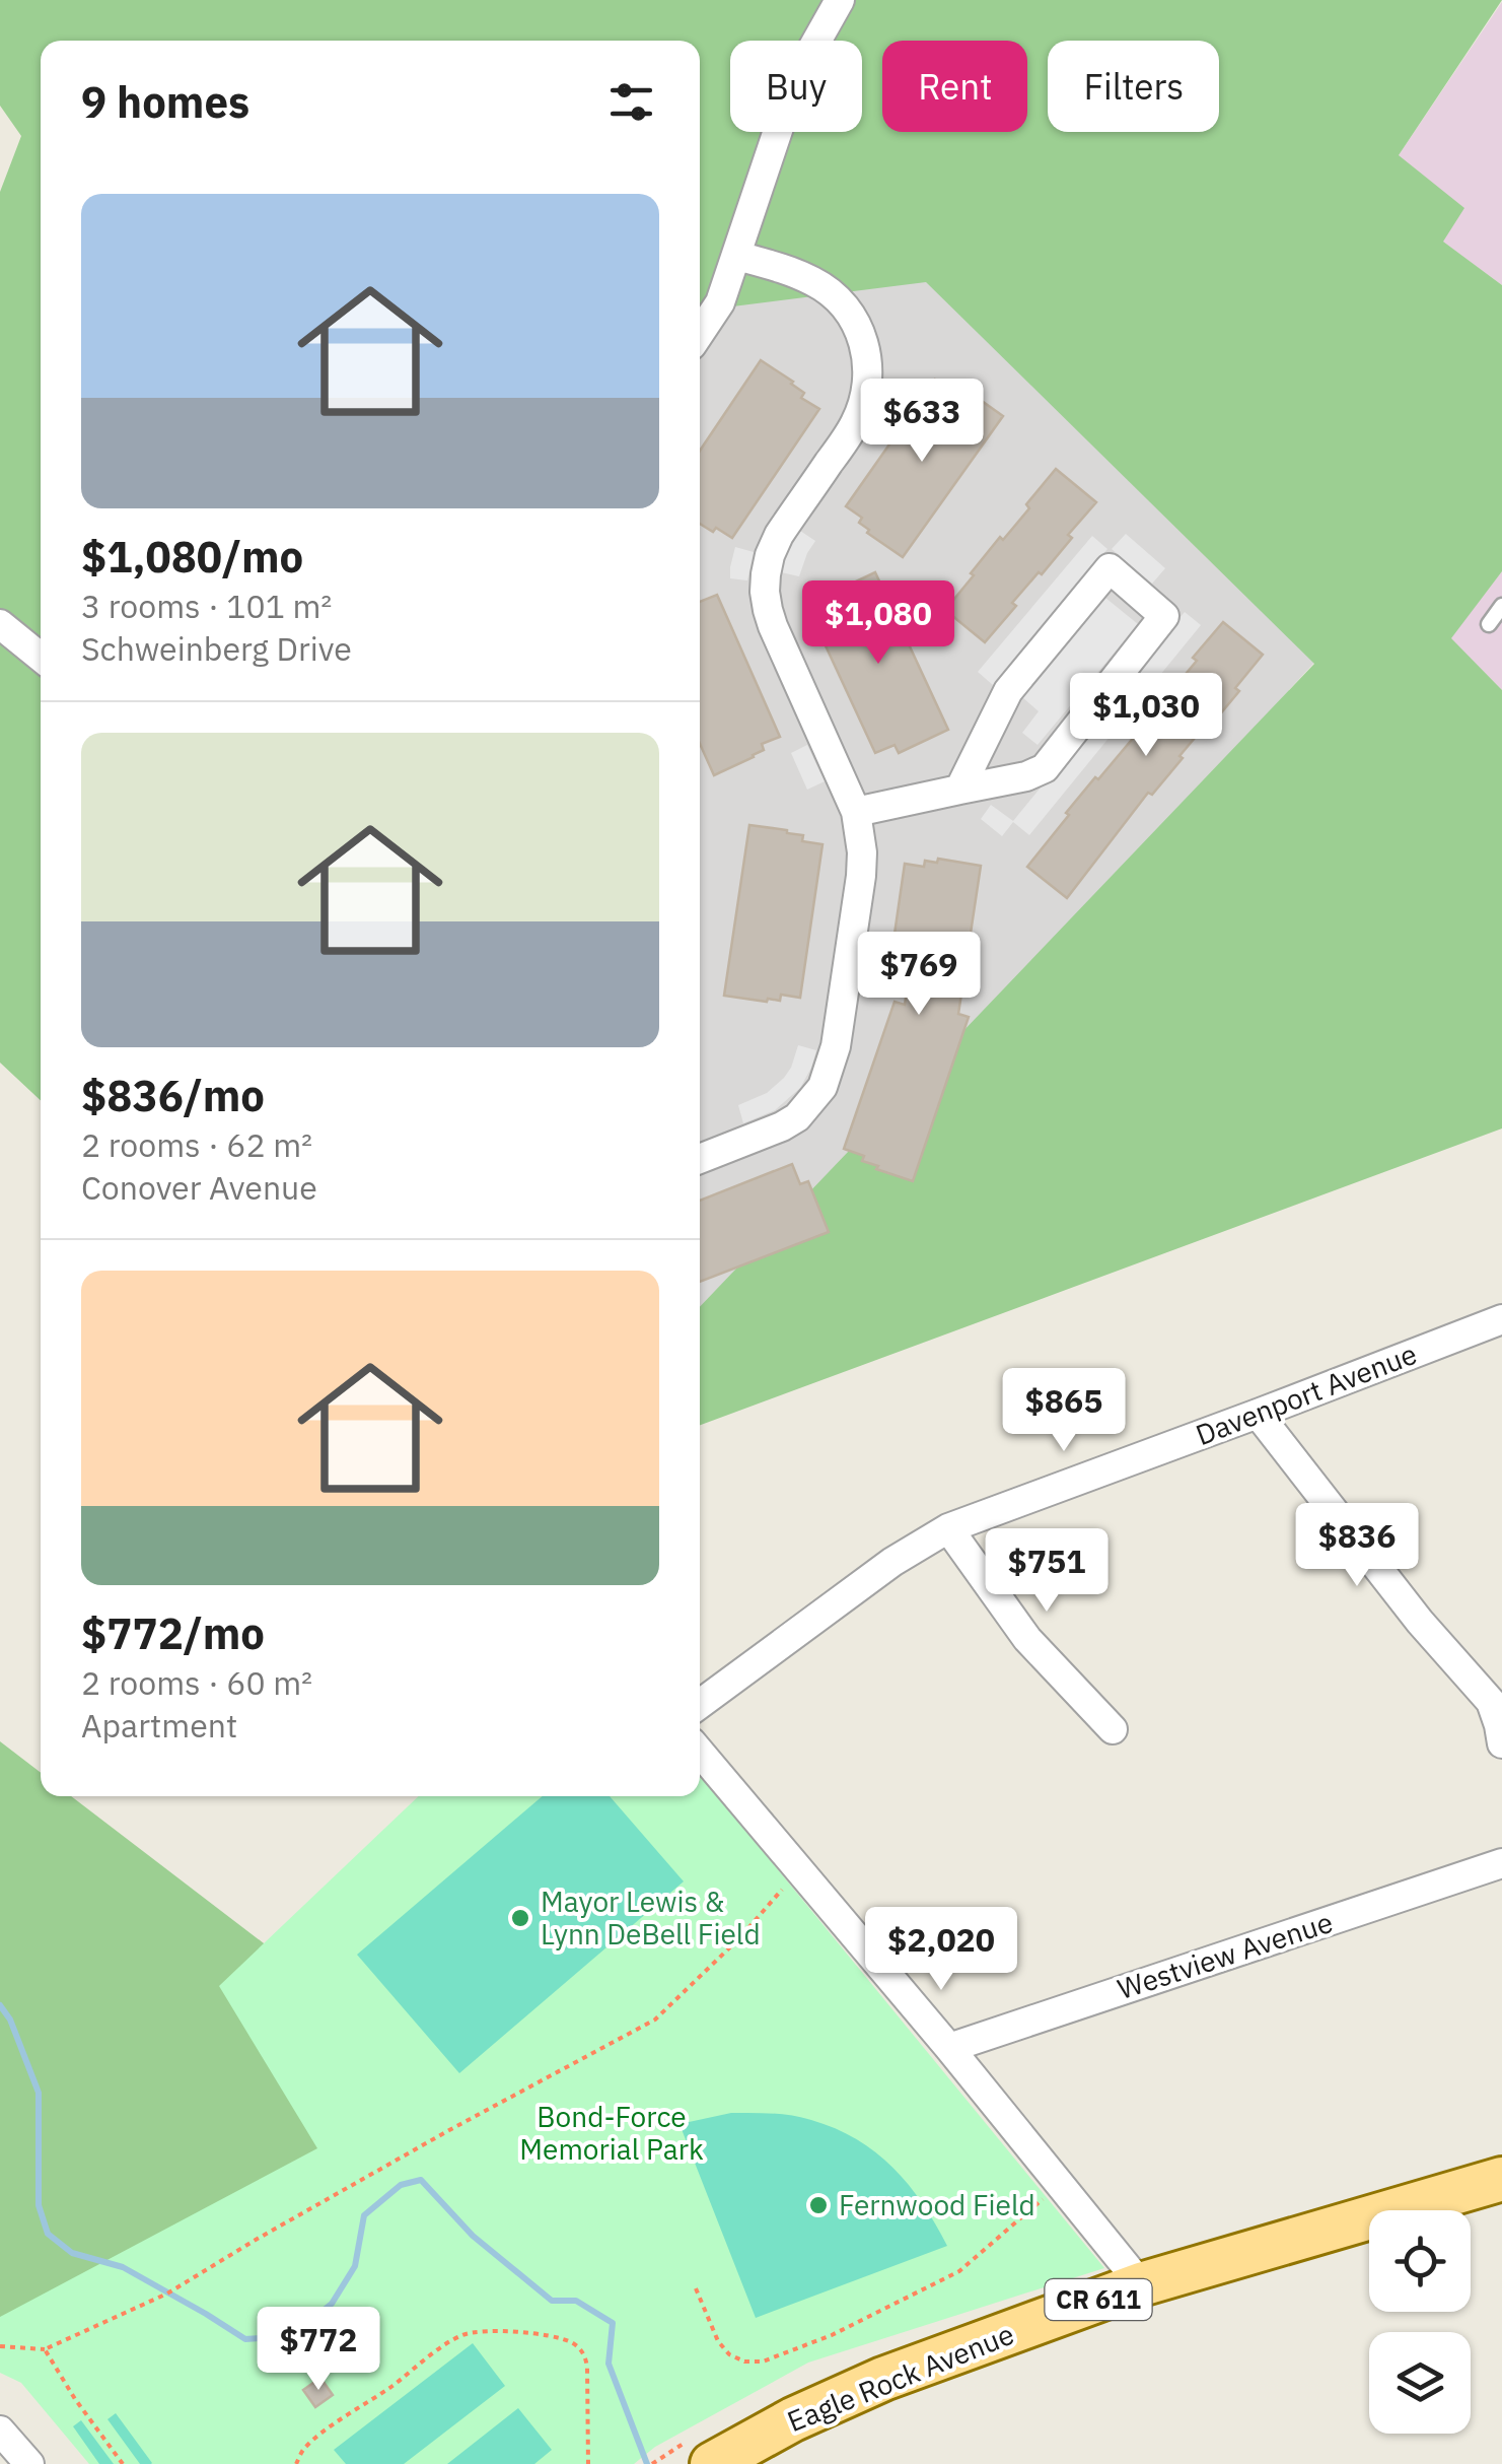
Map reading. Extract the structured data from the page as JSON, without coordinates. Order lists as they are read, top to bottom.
{
  "streets": {
    "main road": ["CR 611", "Eagle Rock Avenue"],
    "street": ["Davenport Avenue", "Westview Avenue"]
  },
  "parks": ["Bond-Force Memorial Park"],
  "places": ["Mayor Lewis & Lynn DeBell Field", "Fernwood Field"],
  "page": {
    "chip": ["Buy", "Rent", "Filters"],
    "heading": "9 homes",
    "list": [
      {
        "name": "$1,080/mo",
        "note": "3 rooms · 101 m² · Schweinberg Drive"
      },
      {
        "name": "$836/mo",
        "note": "2 rooms · 62 m² · Conover Avenue"
      },
      {
        "name": "$772/mo",
        "note": "2 rooms · 60 m² · Apartment"
      }
    ],
    "price": [
      "$633",
      "$1,080",
      "$1,030",
      "$769",
      "$865",
      "$836",
      "$751",
      "$2,020",
      "$772"
    ]
  }
}
